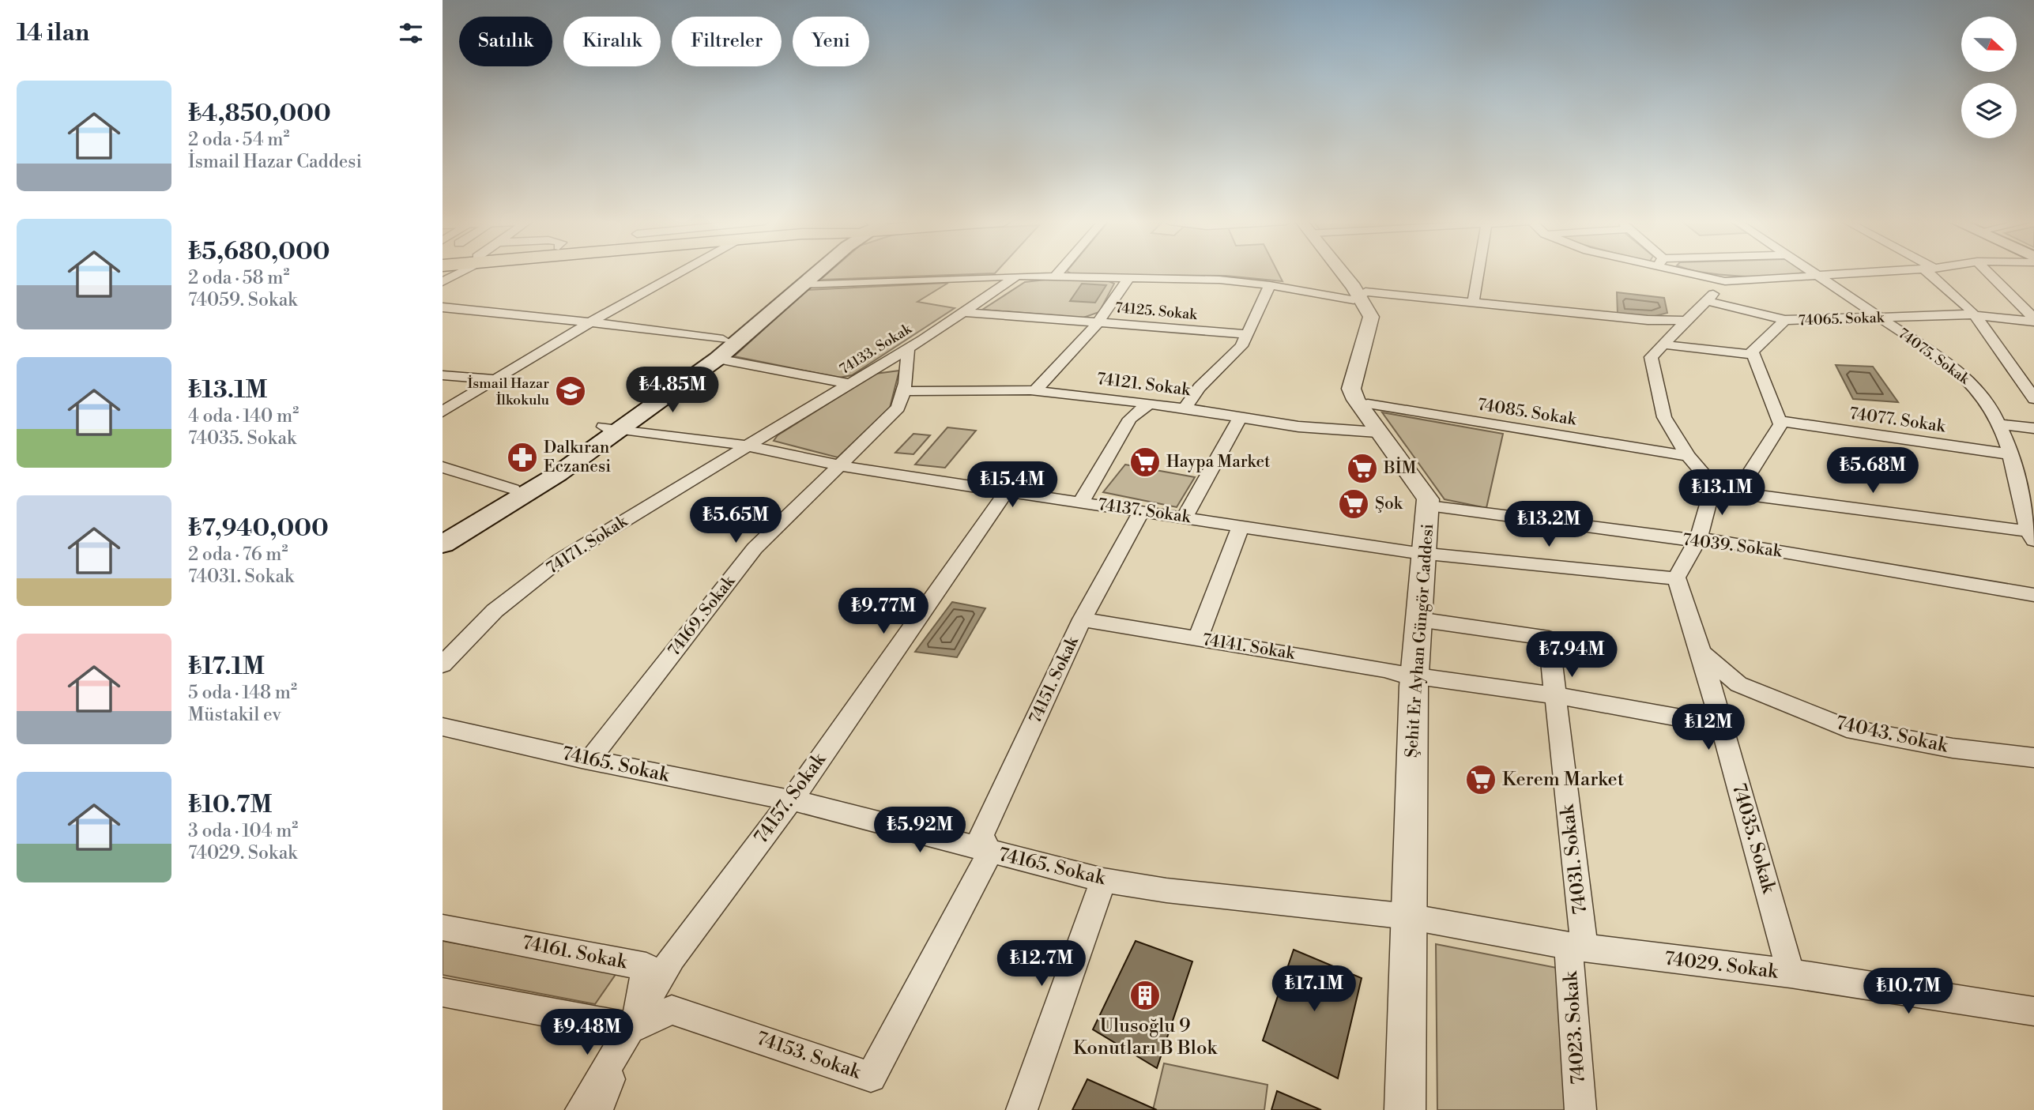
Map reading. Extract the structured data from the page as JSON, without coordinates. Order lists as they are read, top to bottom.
{
  "streets": {
    "street": [
      "74125. Sokak",
      "74065. Sokak",
      "74133. Sokak",
      "74075. Sokak",
      "74121. Sokak",
      "74085. Sokak",
      "74077. Sokak",
      "74137. Sokak",
      "74171. Sokak",
      "74039. Sokak",
      "74169. Sokak",
      "Şehit Er Ayhan Güngör Caddesi",
      "74141. Sokak",
      "74151. Sokak",
      "74043. Sokak",
      "74165. Sokak",
      "74157. Sokak",
      "74035. Sokak",
      "74031. Sokak",
      "74161. Sokak",
      "74029. Sokak",
      "74023. Sokak",
      "74153. Sokak"
    ]
  },
  "crossings": [
    ["74125. Sokak", "74133. Sokak"],
    ["74065. Sokak", "74075. Sokak"],
    ["74133. Sokak", "74137. Sokak"],
    ["74133. Sokak", "74171. Sokak"],
    ["74133. Sokak", "74169. Sokak"],
    ["74075. Sokak", "74077. Sokak"],
    ["74121. Sokak", "74169. Sokak"],
    ["74121. Sokak", "Şehit Er Ayhan Güngör Caddesi"],
    ["74085. Sokak", "Şehit Er Ayhan Güngör Caddesi"],
    ["74137. Sokak", "74171. Sokak"],
    ["74137. Sokak", "74169. Sokak"],
    ["74137. Sokak", "Şehit Er Ayhan Güngör Caddesi"],
    ["74137. Sokak", "74151. Sokak"],
    ["74137. Sokak", "74157. Sokak"],
    ["74137. Sokak", "74035. Sokak"],
    ["74039. Sokak", "Şehit Er Ayhan Güngör Caddesi"],
    ["74169. Sokak", "74165. Sokak"],
    ["Şehit Er Ayhan Güngör Caddesi", "74141. Sokak"],
    ["Şehit Er Ayhan Güngör Caddesi", "74165. Sokak"],
    ["Şehit Er Ayhan Güngör Caddesi", "74031. Sokak"],
    ["Şehit Er Ayhan Güngör Caddesi", "74029. Sokak"],
    ["74141. Sokak", "74151. Sokak"],
    ["74141. Sokak", "74035. Sokak"],
    ["74141. Sokak", "74031. Sokak"],
    ["74151. Sokak", "74165. Sokak"],
    ["74151. Sokak", "74153. Sokak"],
    ["74043. Sokak", "74035. Sokak"],
    ["74165. Sokak", "74157. Sokak"],
    ["74165. Sokak", "74029. Sokak"],
    ["74165. Sokak", "74153. Sokak"],
    ["74157. Sokak", "74161. Sokak"],
    ["74157. Sokak", "74153. Sokak"],
    ["74035. Sokak", "74029. Sokak"],
    ["74031. Sokak", "74029. Sokak"],
    ["74031. Sokak", "74023. Sokak"],
    ["74161. Sokak", "74153. Sokak"],
    ["74029. Sokak", "74023. Sokak"]
  ],
  "places": {
    "school or university": ["İsmail Hazar İlkokulu"],
    "pharmacy": ["Dalkıran Eczanesi"],
    "supermarket": [
      "Haypa Market",
      "BİM",
      "Şok",
      "Kerem Market"
    ],
    "building": ["Ulusoğlu 9 Konutları B Blok"]
  },
  "north": "right",
  "page": {
    "heading": "14 ilan",
    "chip": [
      "Satılık",
      "Kiralık",
      "Filtreler",
      "Yeni"
    ],
    "list": [
      {
        "name": "₺4,850,000",
        "note": "2 oda · 54 m² · İsmail Hazar Caddesi"
      },
      {
        "name": "₺5,680,000",
        "note": "2 oda · 58 m² · 74059. Sokak"
      },
      {
        "name": "₺13.1M",
        "note": "4 oda · 140 m² · 74035. Sokak"
      },
      {
        "name": "₺7,940,000",
        "note": "2 oda · 76 m² · 74031. Sokak"
      },
      {
        "name": "₺17.1M",
        "note": "5 oda · 148 m² · Müstakil ev"
      },
      {
        "name": "₺10.7M",
        "note": "3 oda · 104 m² · 74029. Sokak"
      }
    ],
    "price": [
      "₺4.85M",
      "₺5.68M",
      "₺15.4M",
      "₺13.1M",
      "₺5.65M",
      "₺13.2M",
      "₺9.77M",
      "₺7.94M",
      "₺12M",
      "₺5.92M",
      "₺12.7M",
      "₺17.1M",
      "₺10.7M",
      "₺9.48M"
    ]
  }
}
